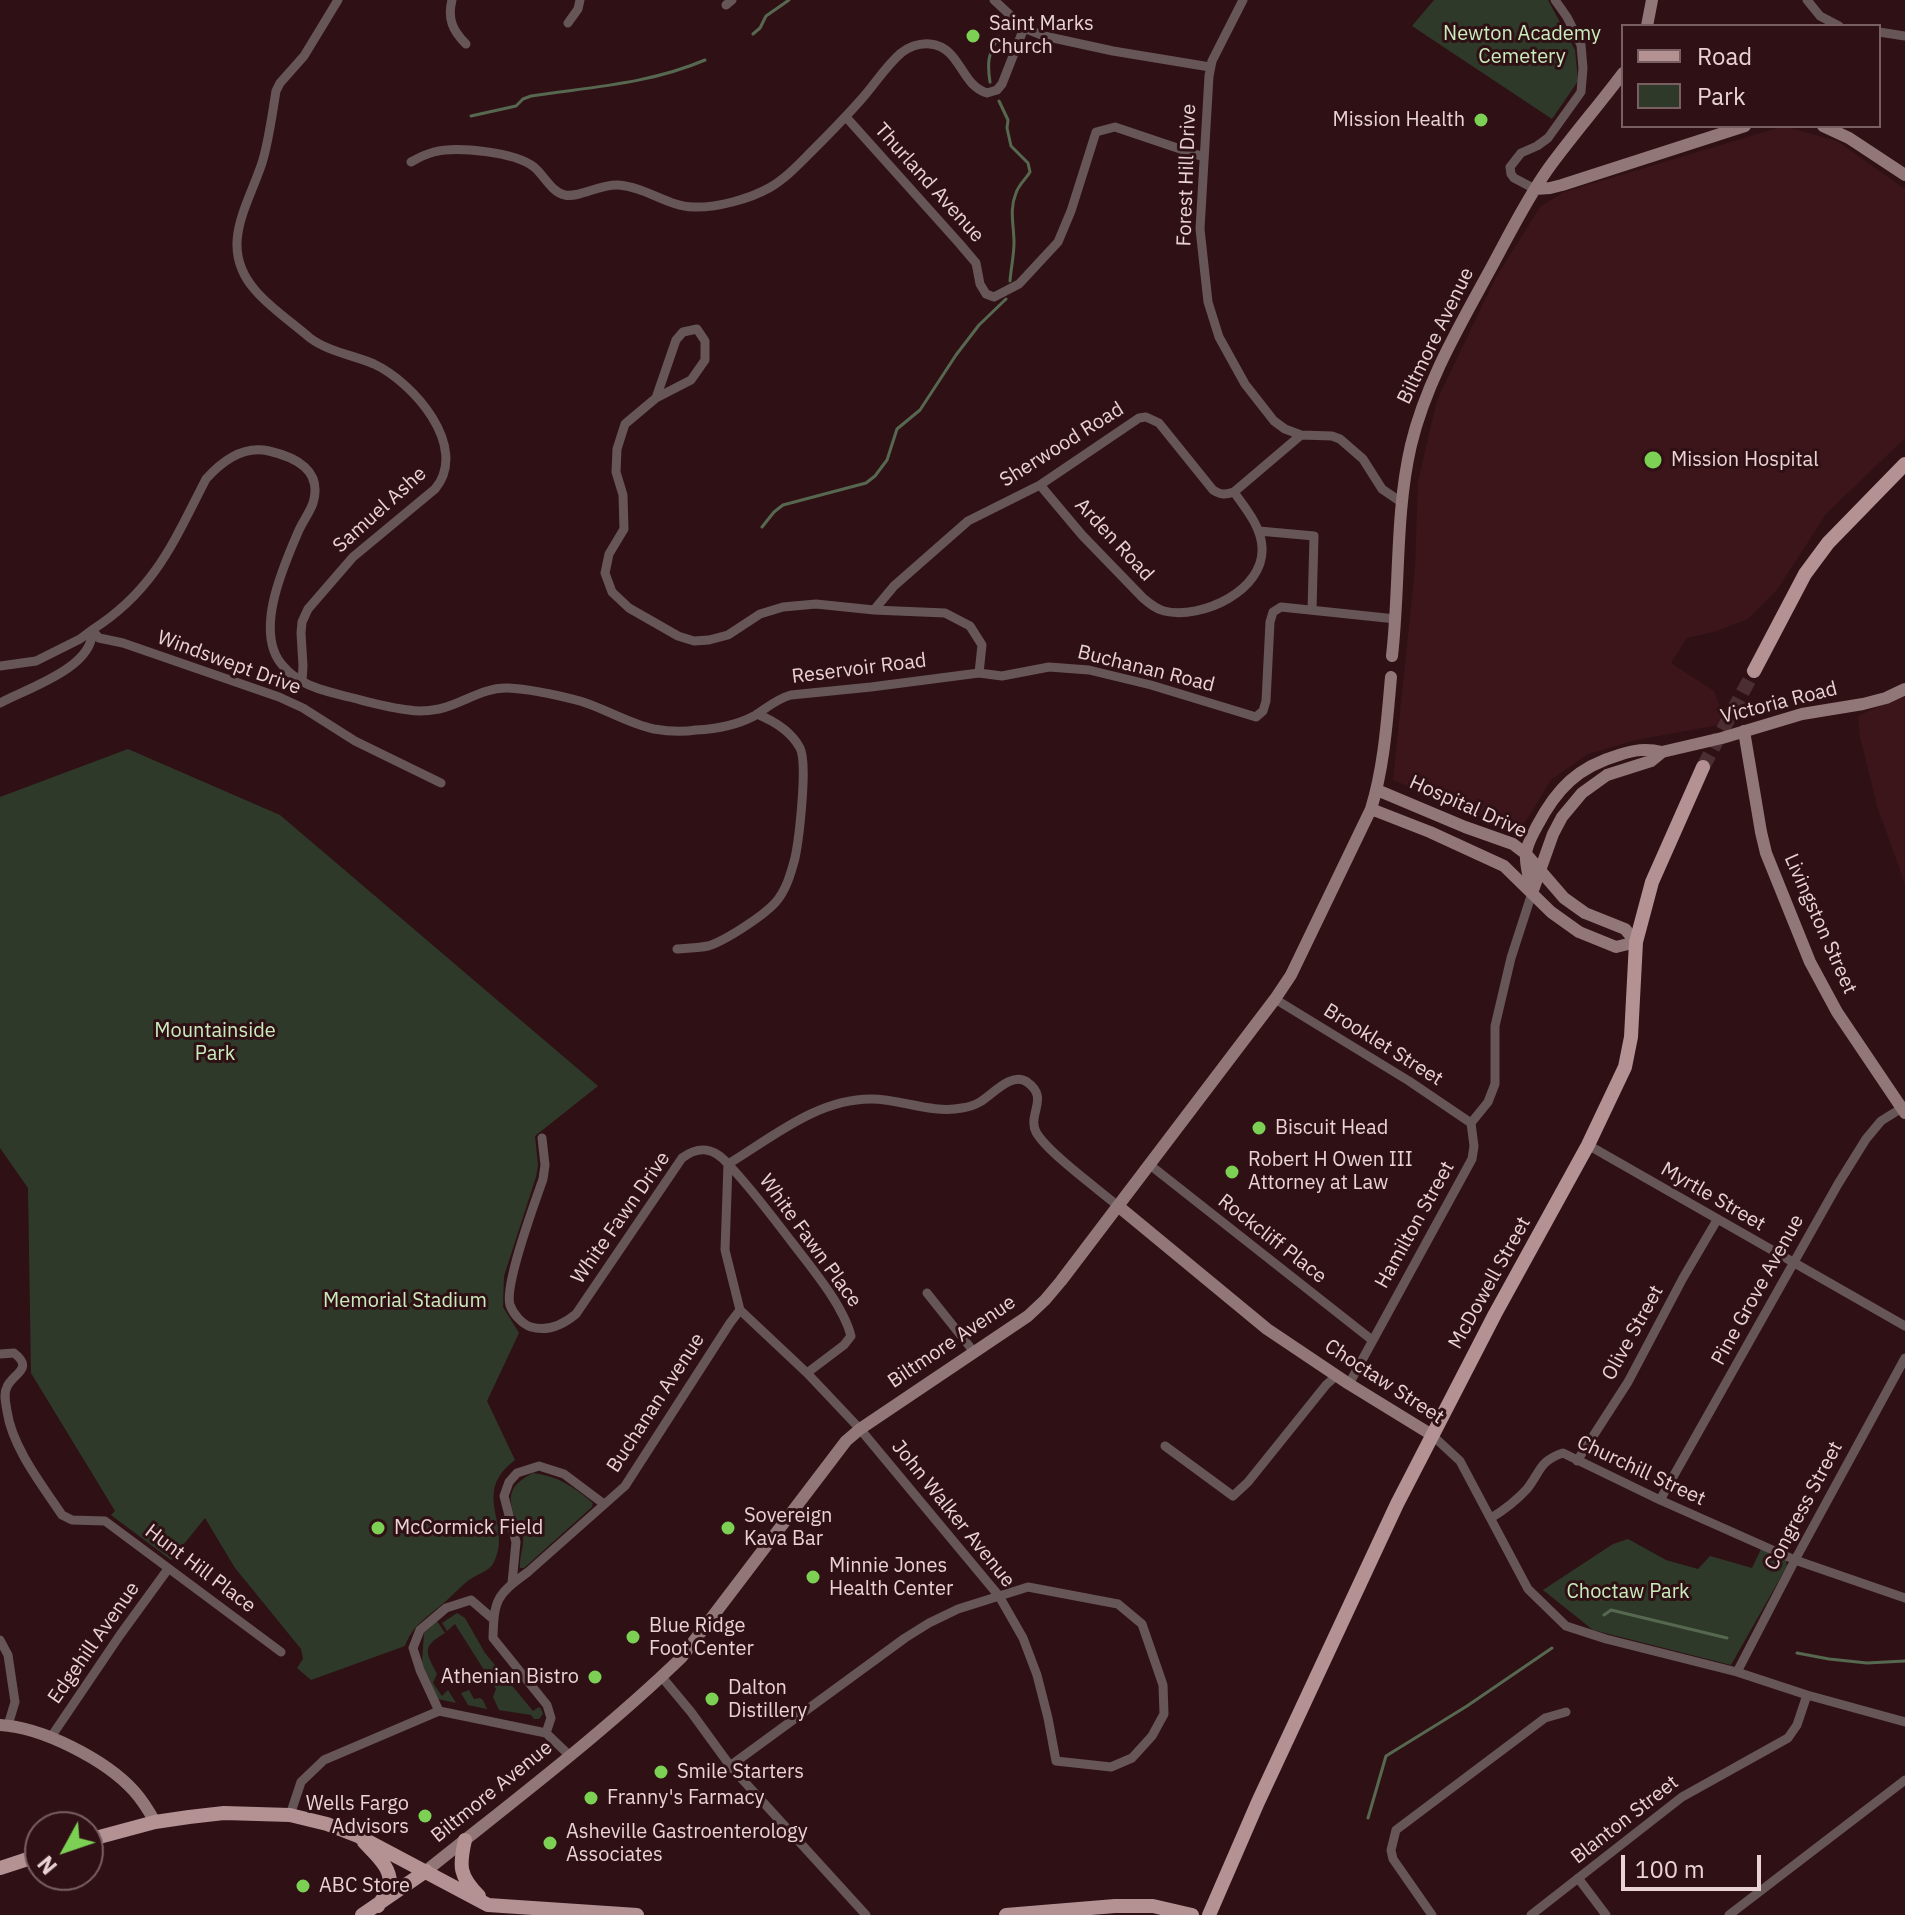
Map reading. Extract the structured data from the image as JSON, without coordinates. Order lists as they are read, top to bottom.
{
  "streets": {
    "main road": [
      "Biltmore Avenue",
      "Victoria Road",
      "Hospital Drive",
      "Livingston Street",
      "McDowell Street",
      "Choctaw Street"
    ],
    "street": [
      "Forest Hill Drive",
      "Thurland Avenue",
      "Sherwood Road",
      "Samuel Ashe",
      "Arden Road",
      "Windswept Drive",
      "Reservoir Road",
      "Buchanan Road",
      "Brooklet Street",
      "Myrtle Street",
      "White Fawn Drive",
      "Hamilton Street",
      "Rockcliff Place",
      "White Fawn Place",
      "Pine Grove Avenue",
      "Olive Street",
      "Buchanan Avenue",
      "Churchill Street",
      "Congress Street",
      "John Walker Avenue",
      "Hunt Hill Place",
      "Edgehill Avenue",
      "Blanton Street"
    ]
  },
  "crossings": [
    ["Forest Hill Drive", "Thurland Avenue"],
    ["Forest Hill Drive", "Biltmore Avenue"],
    ["Biltmore Avenue", "Hospital Drive"],
    ["Biltmore Avenue", "Brooklet Street"],
    ["Biltmore Avenue", "Rockcliff Place"],
    ["Biltmore Avenue", "Choctaw Street"],
    ["Biltmore Avenue", "John Walker Avenue"],
    ["Sherwood Road", "Arden Road"],
    ["Samuel Ashe", "Reservoir Road"],
    ["Windswept Drive", "Reservoir Road"],
    ["Reservoir Road", "Buchanan Road"],
    ["Victoria Road", "Hospital Drive"],
    ["Victoria Road", "Livingston Street"],
    ["Hospital Drive", "McDowell Street"],
    ["Livingston Street", "Pine Grove Avenue"],
    ["Brooklet Street", "Hamilton Street"],
    ["Myrtle Street", "McDowell Street"],
    ["Myrtle Street", "Pine Grove Avenue"],
    ["Myrtle Street", "Olive Street"],
    ["White Fawn Drive", "White Fawn Place"],
    ["Hamilton Street", "Rockcliff Place"],
    ["Hamilton Street", "Choctaw Street"],
    ["McDowell Street", "Choctaw Street"],
    ["Pine Grove Avenue", "Churchill Street"],
    ["Olive Street", "Churchill Street"],
    ["Choctaw Street", "Churchill Street"],
    ["Choctaw Street", "Congress Street"],
    ["Choctaw Street", "Blanton Street"],
    ["Churchill Street", "Congress Street"],
    ["Hunt Hill Place", "Edgehill Avenue"]
  ],
  "parks": [
    "Newton Academy Cemetery",
    "Mountainside Park",
    "Memorial Stadium",
    "Choctaw Park"
  ],
  "places": [
    "Saint Marks Church",
    "Mission Health",
    "Mission Hospital",
    "Biscuit Head",
    "Robert H Owen III Attorney at Law",
    "McCormick Field",
    "Sovereign Kava Bar",
    "Minnie Jones Health Center",
    "Blue Ridge Foot Center",
    "Athenian Bistro",
    "Dalton Distillery",
    "Smile Starters",
    "Franny's Farmacy",
    "Wells Fargo Advisors",
    "Asheville Gastroenterology Associates",
    "ABC Store"
  ],
  "legend": ["Road", "Park"],
  "scale_bar": "100 m",
  "north": "bottom left"
}
